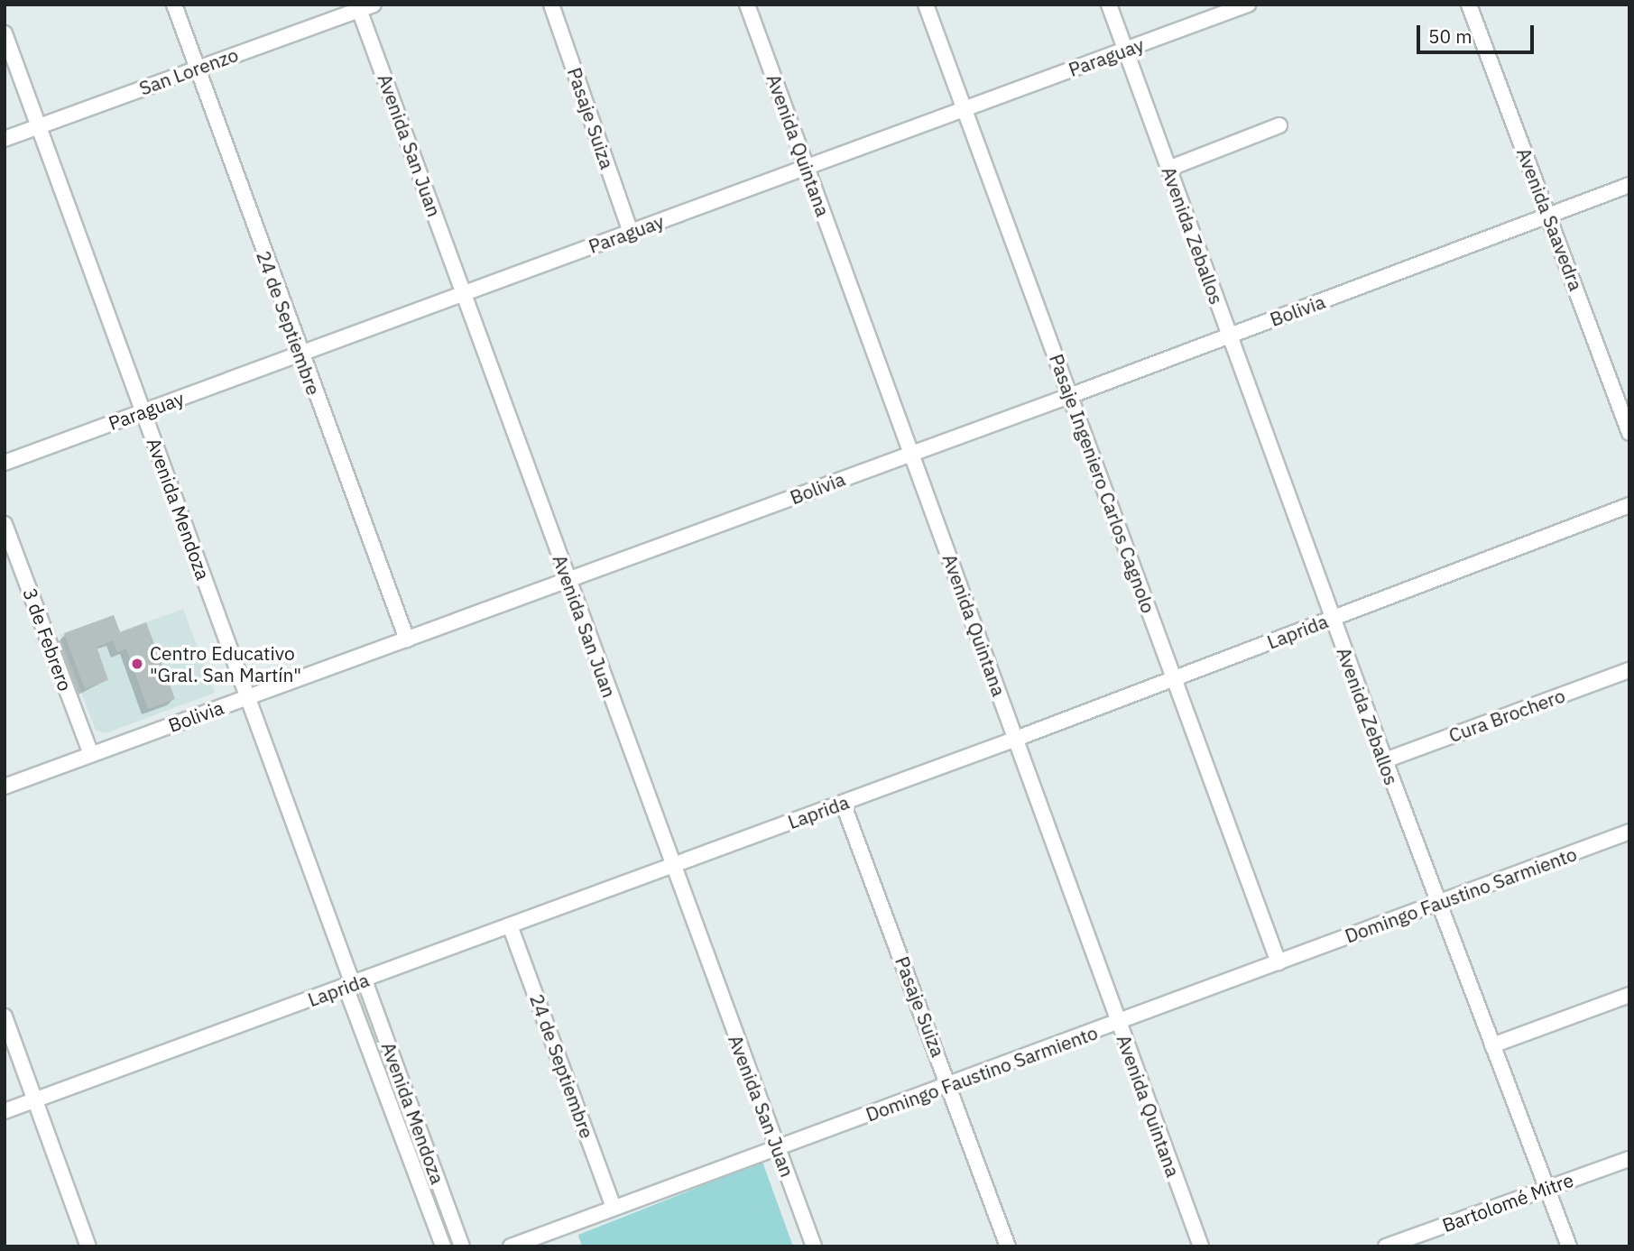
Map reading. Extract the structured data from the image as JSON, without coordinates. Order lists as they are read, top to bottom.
{
  "streets": {
    "street": [
      "Paraguay",
      "San Lorenzo",
      "Pasaje Suiza",
      "Avenida San Juan",
      "Avenida Quintana",
      "Avenida Saavedra",
      "Avenida Zeballos",
      "Bolivia",
      "24 de Septiembre",
      "Pasaje Ingeniero Carlos Cagnolo",
      "Avenida Mendoza",
      "Laprida",
      "3 de Febrero",
      "Cura Brochero",
      "Domingo Faustino Sarmiento",
      "Bartolomé Mitre"
    ]
  },
  "crossings": [
    ["Paraguay", "Pasaje Suiza"],
    ["Paraguay", "Avenida San Juan"],
    ["Paraguay", "Avenida Quintana"],
    ["Paraguay", "Avenida Zeballos"],
    ["Paraguay", "24 de Septiembre"],
    ["Paraguay", "Pasaje Ingeniero Carlos Cagnolo"],
    ["Paraguay", "Avenida Mendoza"],
    ["San Lorenzo", "Avenida San Juan"],
    ["San Lorenzo", "24 de Septiembre"],
    ["San Lorenzo", "Avenida Mendoza"],
    ["Pasaje Suiza", "Laprida"],
    ["Pasaje Suiza", "Domingo Faustino Sarmiento"],
    ["Avenida San Juan", "Bolivia"],
    ["Avenida San Juan", "Laprida"],
    ["Avenida San Juan", "Domingo Faustino Sarmiento"],
    ["Avenida Quintana", "Bolivia"],
    ["Avenida Quintana", "Laprida"],
    ["Avenida Quintana", "Domingo Faustino Sarmiento"],
    ["Avenida Saavedra", "Bolivia"],
    ["Avenida Zeballos", "Bolivia"],
    ["Avenida Zeballos", "Laprida"],
    ["Avenida Zeballos", "Cura Brochero"],
    ["Avenida Zeballos", "Domingo Faustino Sarmiento"],
    ["Avenida Zeballos", "Bartolomé Mitre"],
    ["Bolivia", "24 de Septiembre"],
    ["Bolivia", "Pasaje Ingeniero Carlos Cagnolo"],
    ["Bolivia", "Avenida Mendoza"],
    ["Bolivia", "3 de Febrero"],
    ["24 de Septiembre", "Laprida"],
    ["24 de Septiembre", "Domingo Faustino Sarmiento"],
    ["Pasaje Ingeniero Carlos Cagnolo", "Laprida"],
    ["Pasaje Ingeniero Carlos Cagnolo", "Domingo Faustino Sarmiento"],
    ["Avenida Mendoza", "Laprida"]
  ],
  "places": ["Centro Educativo \"Gral. San Martín\""],
  "scale_bar": "50 m"
}
